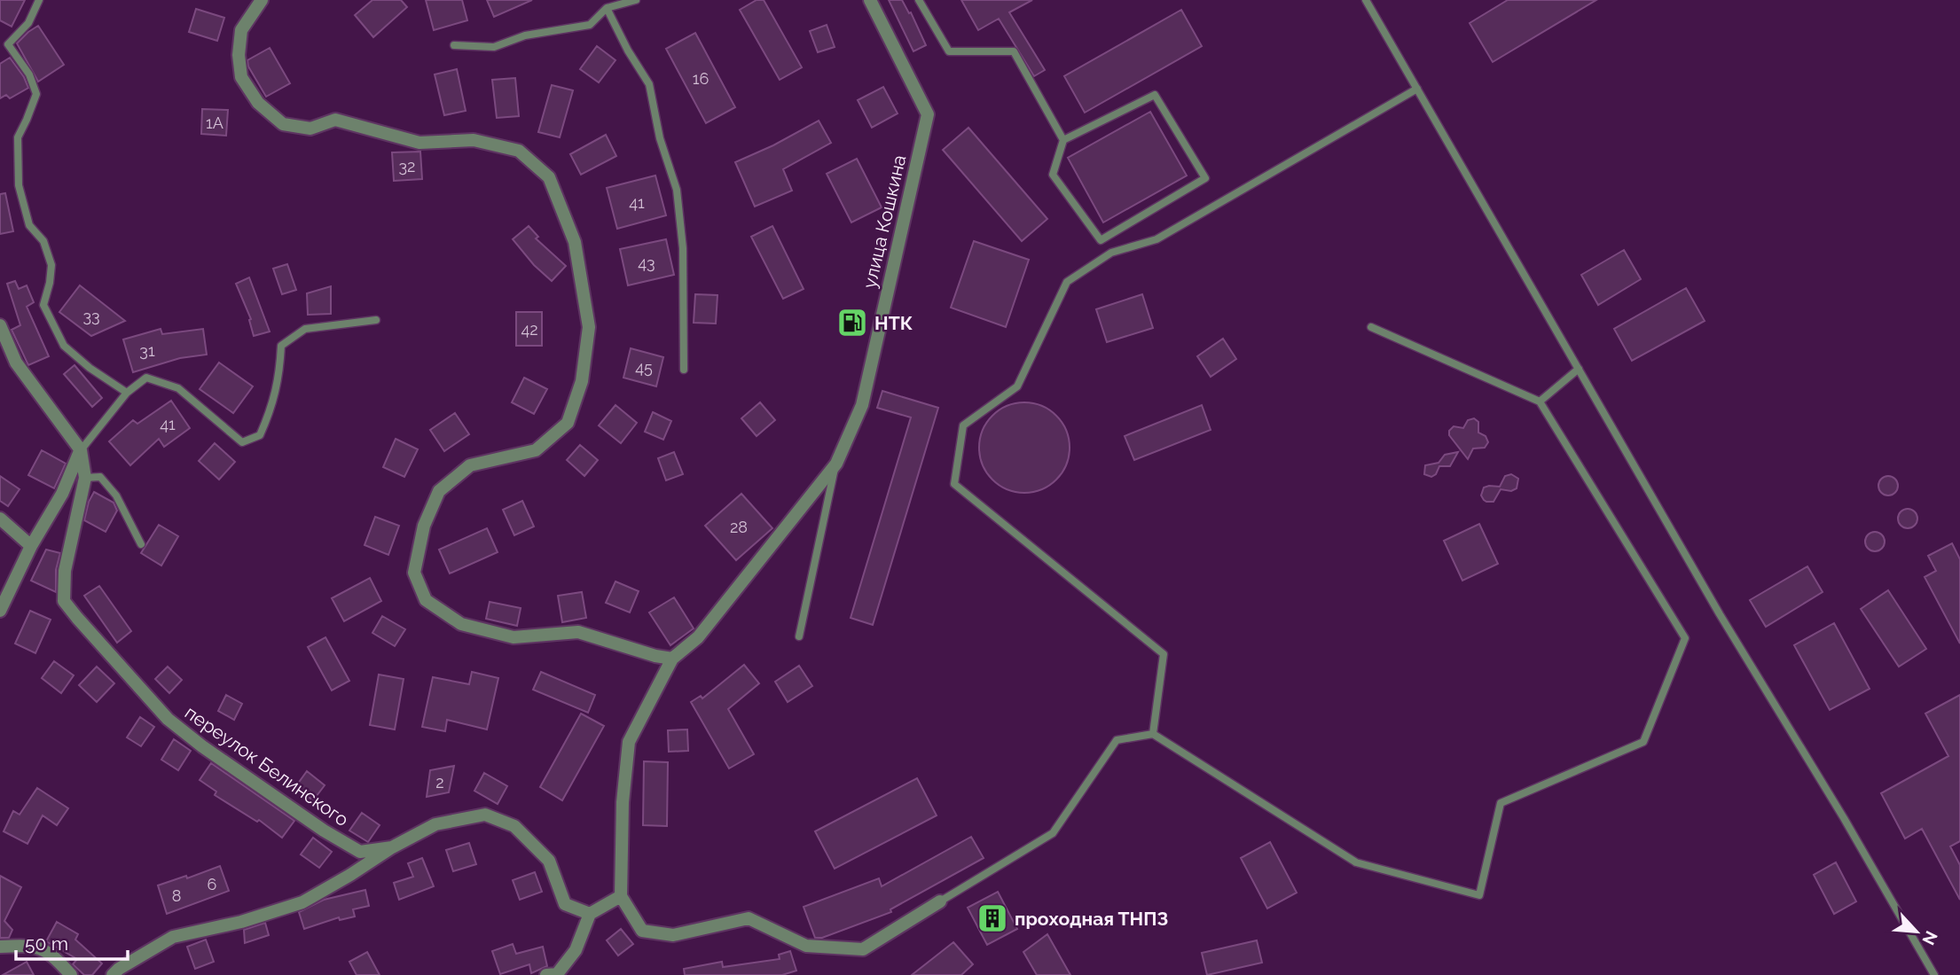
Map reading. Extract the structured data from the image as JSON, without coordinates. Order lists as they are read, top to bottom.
{
  "streets": {
    "street": ["улица Кошкина", "переулок Белинского"]
  },
  "places": {
    "fuel station": ["НТК"],
    "building": ["проходная ТНПЗ"]
  },
  "house_numbers": [
    "16",
    "1А",
    "32",
    "41",
    "43",
    "33",
    "42",
    "31",
    "45",
    "41",
    "28",
    "2",
    "6",
    "8"
  ],
  "scale_bar": "50 m",
  "north": "bottom right"
}
